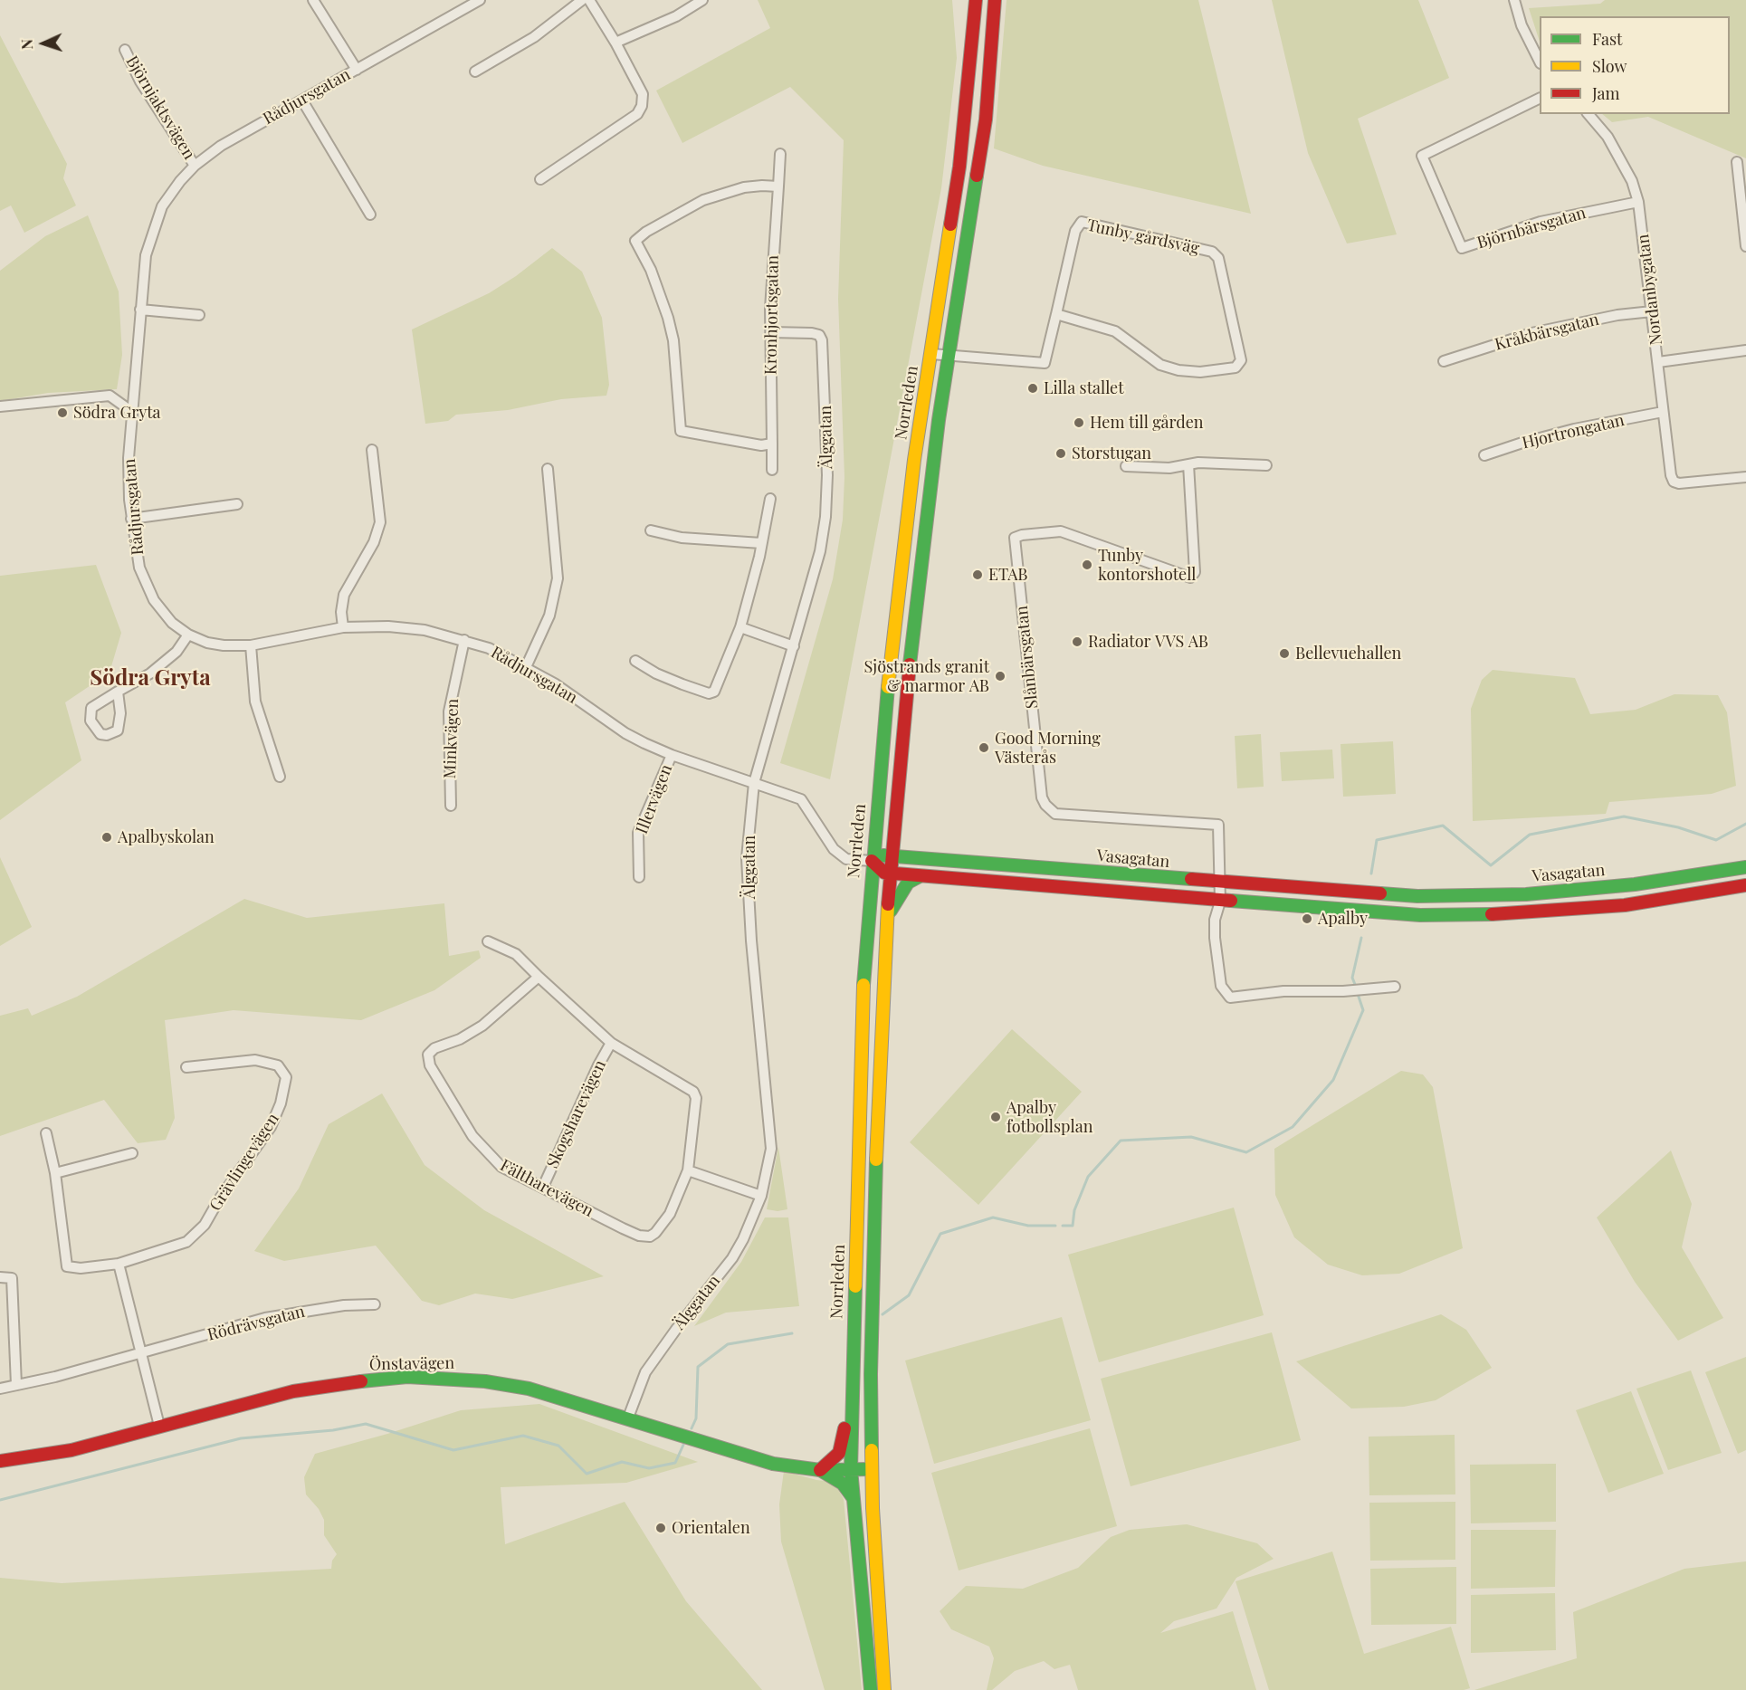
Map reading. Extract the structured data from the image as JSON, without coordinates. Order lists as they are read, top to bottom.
{
  "streets": {
    "main road": ["Norrleden", "Vasagatan", "Önstavägen"],
    "street": [
      "Rådjursgatan",
      "Björnjaktsvägen",
      "Björnbärsgatan",
      "Tunby gårdsväg",
      "Nordanbygatan",
      "Kronhjortsgatan",
      "Kråkbärsgatan",
      "Hjortrongatan",
      "Älggatan",
      "Slånbärsgatan",
      "Minkvägen",
      "Illervägen",
      "Skogsharevägen",
      "Grävlingevägen",
      "Fältharevägen",
      "Rödrävsgatan"
    ]
  },
  "crossings": [
    ["Rådjursgatan", "Björnjaktsvägen"],
    ["Rådjursgatan", "Norrleden"],
    ["Rådjursgatan", "Älggatan"],
    ["Rådjursgatan", "Minkvägen"],
    ["Rådjursgatan", "Illervägen"],
    ["Rådjursgatan", "Vasagatan"],
    ["Björnbärsgatan", "Nordanbygatan"],
    ["Tunby gårdsväg", "Norrleden"],
    ["Nordanbygatan", "Kråkbärsgatan"],
    ["Nordanbygatan", "Hjortrongatan"],
    ["Kronhjortsgatan", "Älggatan"],
    ["Norrleden", "Vasagatan"],
    ["Älggatan", "Önstavägen"],
    ["Slånbärsgatan", "Vasagatan"],
    ["Skogsharevägen", "Fältharevägen"]
  ],
  "districts": ["Södra Gryta"],
  "places": [
    "Lilla stallet",
    "Södra Gryta",
    "Hem till gården",
    "Storstugan",
    "Tunby kontorshotell",
    "ETAB",
    "Radiator VVS AB",
    "Bellevuehallen",
    "Sjöstrands granit & marmor AB",
    "Good Morning Västerås",
    "Apalbyskolan",
    "Apalby",
    "Apalby fotbollsplan",
    "Orientalen"
  ],
  "legend": ["Fast", "Slow", "Jam"],
  "north": "left"
}
